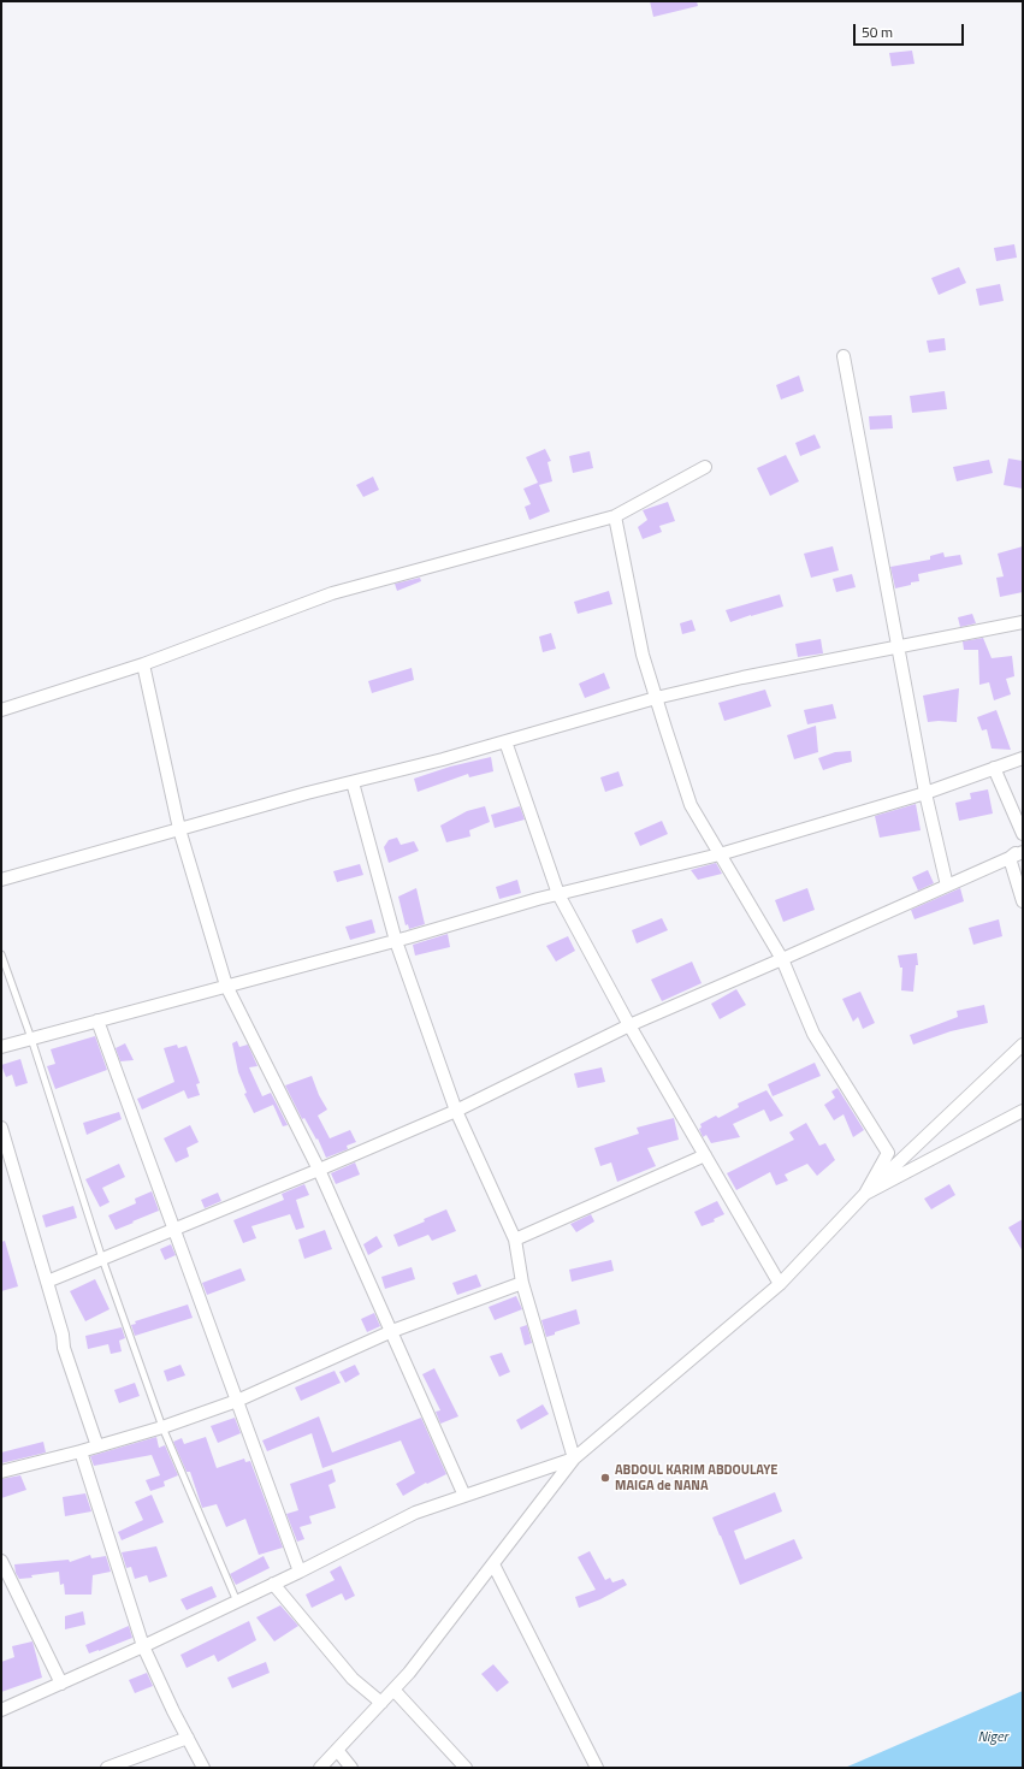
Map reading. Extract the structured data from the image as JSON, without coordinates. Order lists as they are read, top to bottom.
{
  "water": ["Niger"],
  "places": ["ABDOUL KARIM ABDOULAYE MAIGA de NANA"],
  "scale_bar": "50 m"
}
